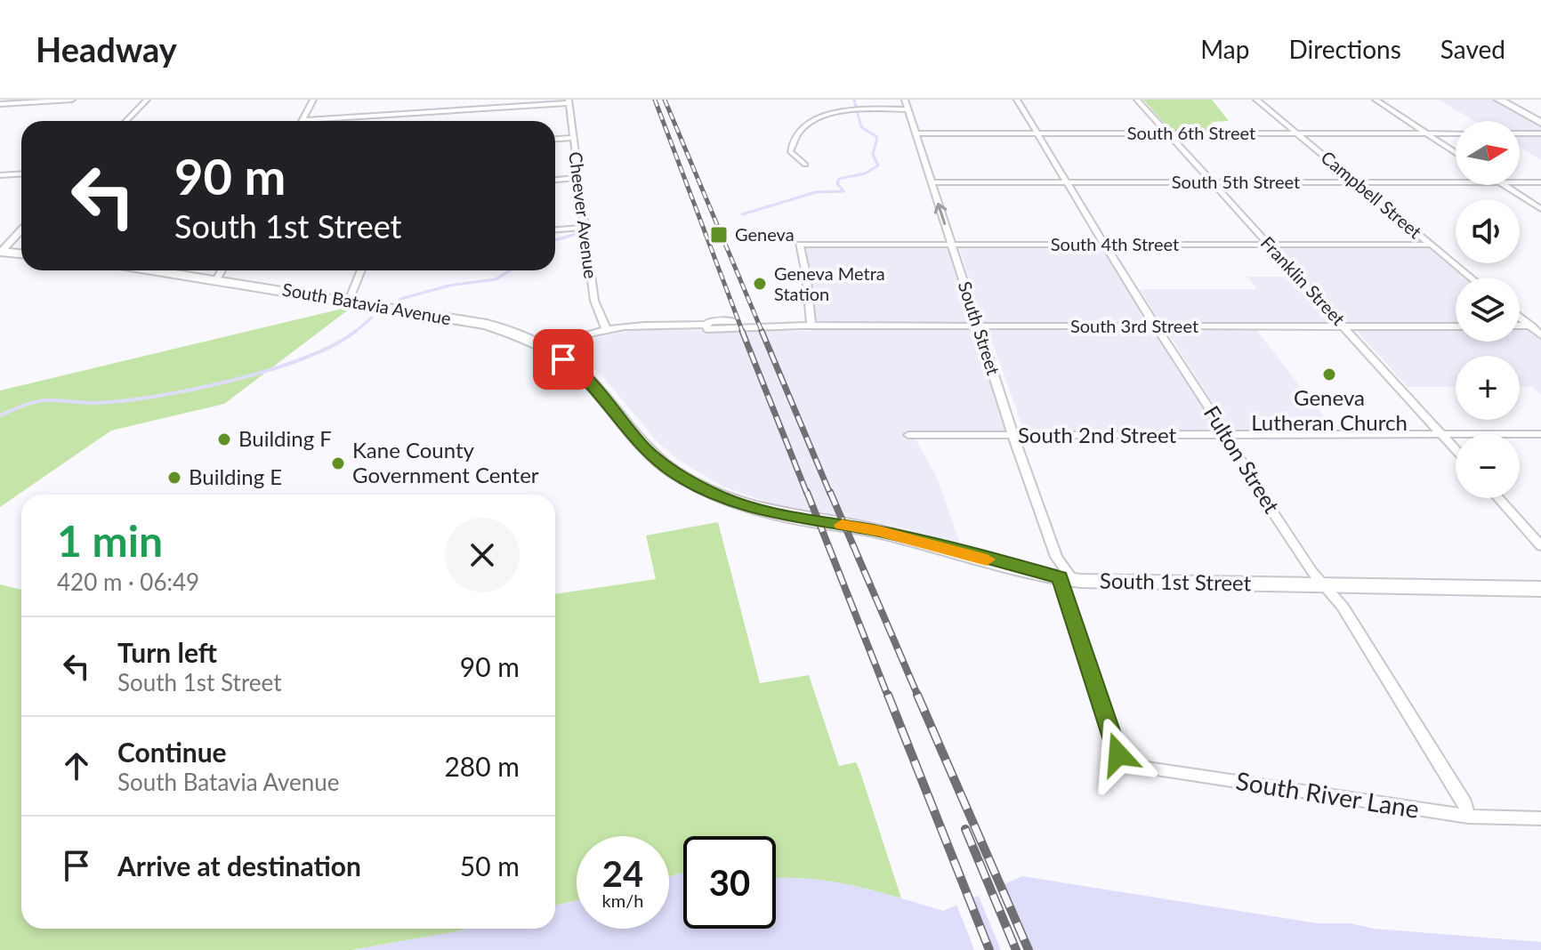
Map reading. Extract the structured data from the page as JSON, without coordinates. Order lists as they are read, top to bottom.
{
  "streets": {
    "main road": ["South Batavia Avenue", "South 1st Street"],
    "street": [
      "South 6th Street",
      "South 5th Street",
      "Campbell Street",
      "Cheever Avenue",
      "South 4th Street",
      "Franklin Street",
      "South 3rd Street",
      "South Street",
      "South 2nd Street",
      "Fulton Street",
      "South River Lane"
    ]
  },
  "crossings": [
    ["South 6th Street", "Campbell Street"],
    ["South 6th Street", "Franklin Street"],
    ["South 6th Street", "South Street"],
    ["South 6th Street", "Fulton Street"],
    ["South 5th Street", "Campbell Street"],
    ["South 5th Street", "Franklin Street"],
    ["South 5th Street", "South Street"],
    ["South 5th Street", "Fulton Street"],
    ["Campbell Street", "South 4th Street"],
    ["Cheever Avenue", "South 3rd Street"],
    ["South 4th Street", "Franklin Street"],
    ["South 4th Street", "South 3rd Street"],
    ["South 4th Street", "South Street"],
    ["South 4th Street", "Fulton Street"],
    ["Franklin Street", "South 3rd Street"],
    ["Franklin Street", "South 2nd Street"],
    ["South Batavia Avenue", "South 3rd Street"],
    ["South Batavia Avenue", "South 1st Street"],
    ["South 3rd Street", "South Street"],
    ["South 3rd Street", "Fulton Street"],
    ["South Street", "South 2nd Street"],
    ["South Street", "South 1st Street"],
    ["South Street", "South River Lane"],
    ["South 2nd Street", "Fulton Street"],
    ["Fulton Street", "South 1st Street"],
    ["Fulton Street", "South River Lane"]
  ],
  "places": {
    "transit": ["Geneva"],
    "other": [
      "Geneva Metra Station",
      "Geneva Lutheran Church",
      "Building F",
      "Kane County Government Center",
      "Building E"
    ]
  },
  "north": "right",
  "page": {
    "header": "Headway",
    "nav": ["Map", "Directions", "Saved"],
    "map_buttons": ["+", "−"],
    "turn": ["90 m", "South 1st Street"],
    "heading": ["1 min", "420 m · 06:49"],
    "list": [
      {
        "name": "Turn left",
        "note": "South 1st Street",
        "value": "90 m"
      },
      {
        "name": "Continue",
        "note": "South Batavia Avenue",
        "value": "280 m"
      },
      {
        "name": "Arrive at destination",
        "value": "50 m"
      }
    ],
    "speed": "24 km/h",
    "limit": "30"
  }
}
